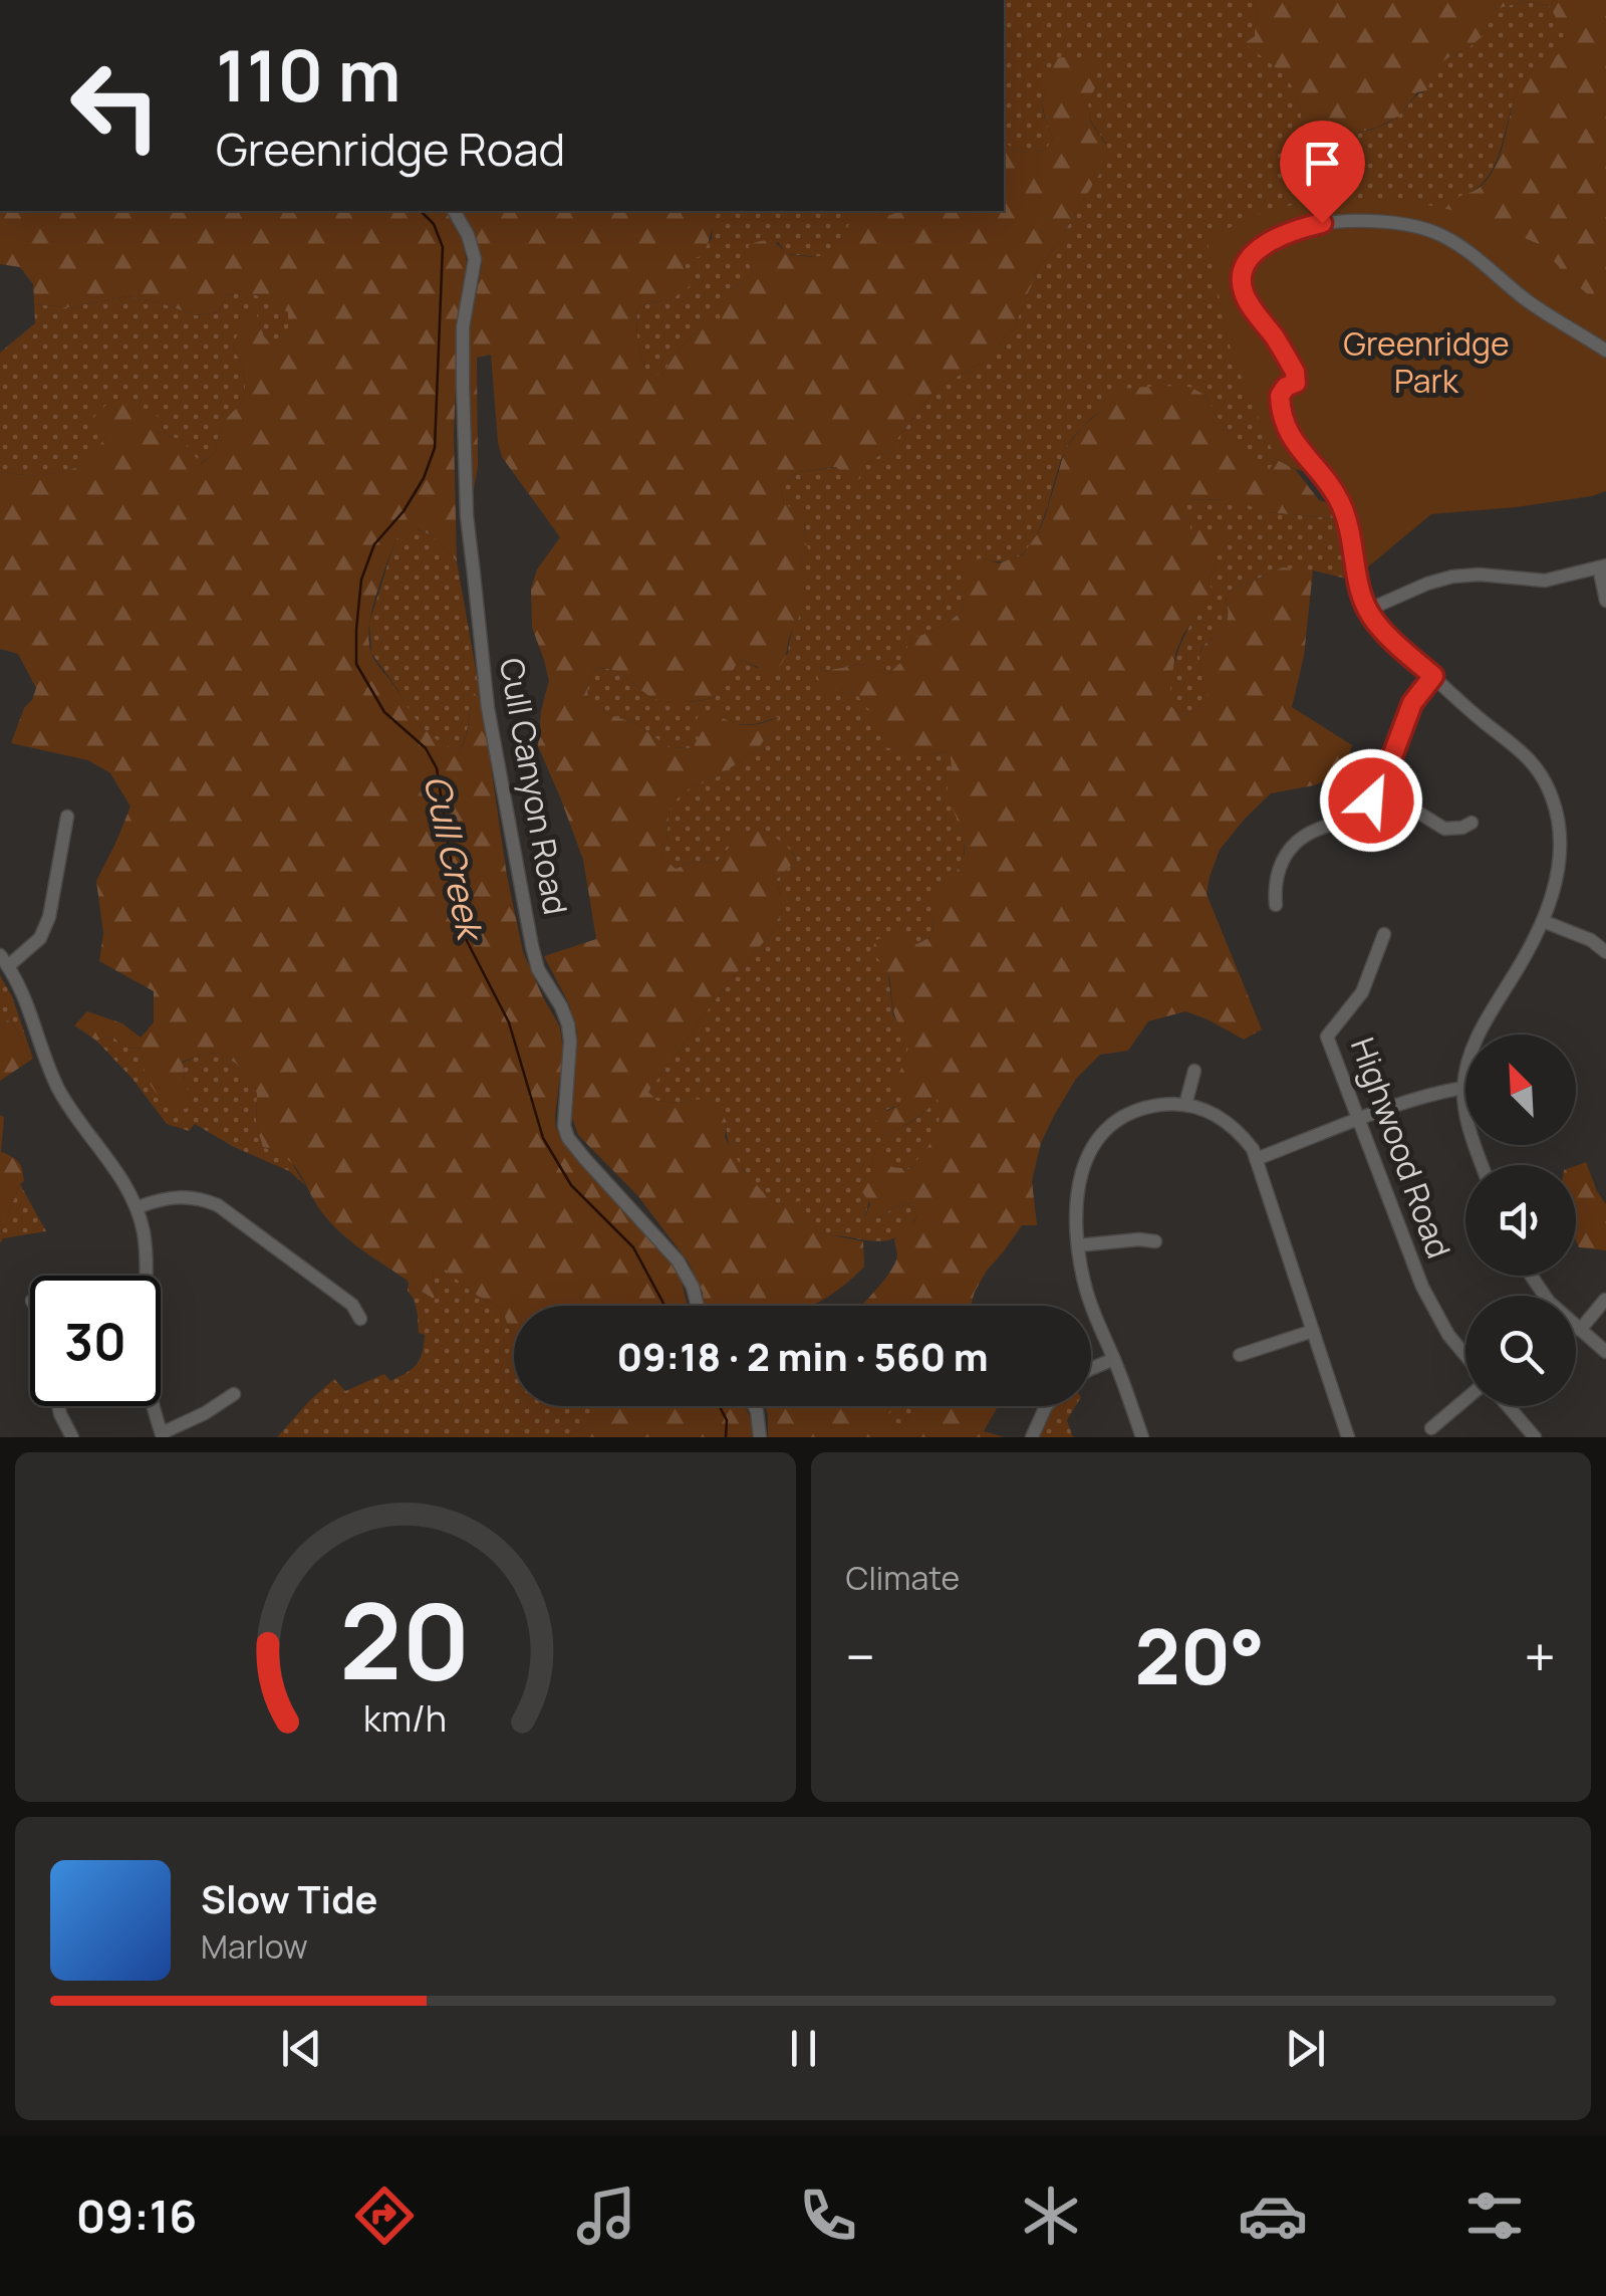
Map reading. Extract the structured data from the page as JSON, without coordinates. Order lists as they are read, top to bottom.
{
  "streets": {
    "street": ["Cull Canyon Road", "Highwood Road"]
  },
  "water": ["Cull Creek"],
  "parks": ["Greenridge Park"],
  "north": "top left",
  "page": {
    "turn": ["110 m", "Greenridge Road"],
    "limit": "30",
    "trip": "09:18 · 2 min · 560 m",
    "tile": "Climate",
    "heat": ["−", "20°", "+"],
    "song": ["Slow Tide", "Marlow"],
    "tabs": "09:16",
    "gauge": ["20", "km/h"]
  }
}
